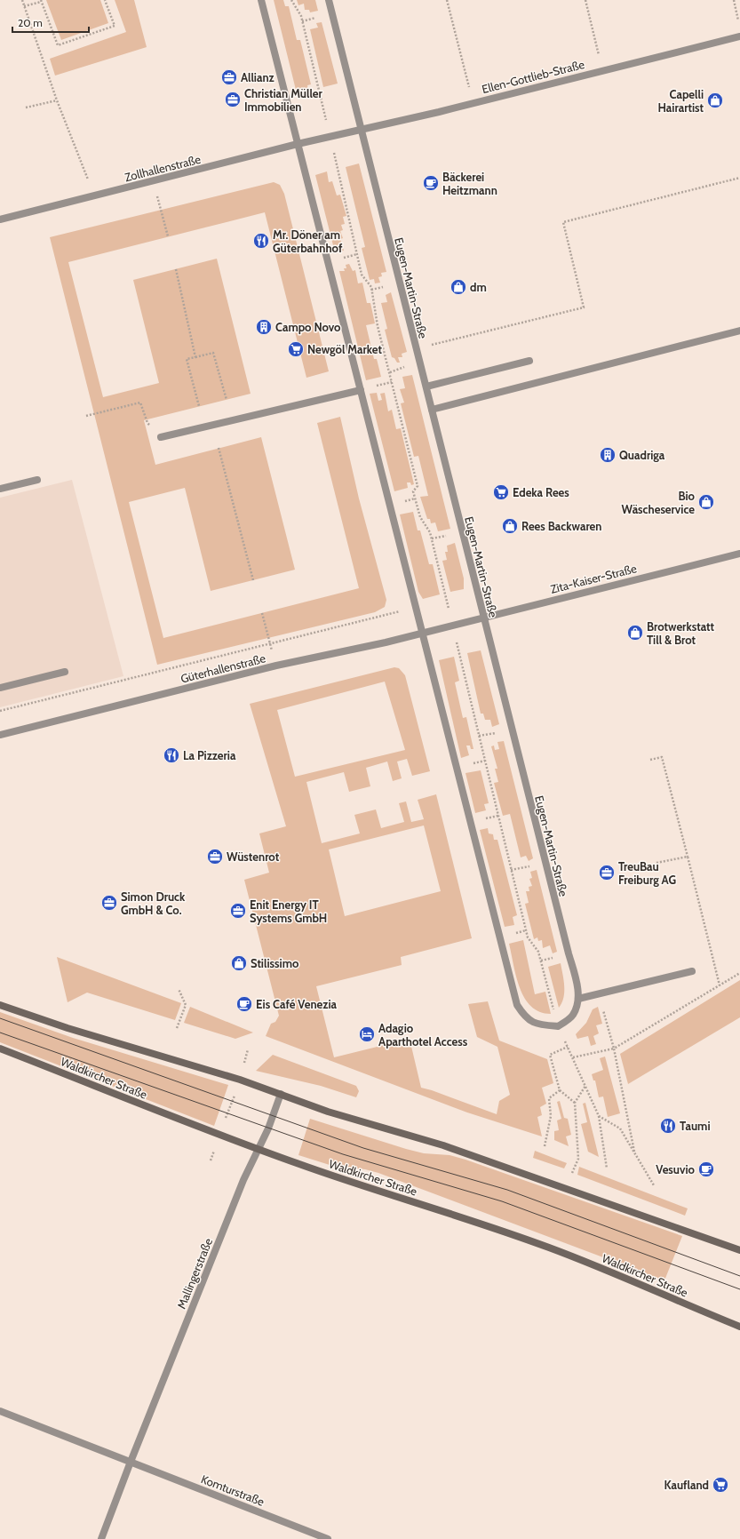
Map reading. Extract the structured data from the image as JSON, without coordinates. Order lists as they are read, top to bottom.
{
  "streets": {
    "main road": ["Waldkircher Straße"],
    "street": [
      "Ellen-Gottlieb-Straße",
      "Zollhallenstraße",
      "Eugen-Martin-Straße",
      "Zita-Kaiser-Straße",
      "Güterhallenstraße",
      "Mallingerstraße",
      "Komturstraße"
    ]
  },
  "crossings": [
    ["Ellen-Gottlieb-Straße", "Zollhallenstraße"],
    ["Ellen-Gottlieb-Straße", "Eugen-Martin-Straße"],
    ["Zollhallenstraße", "Eugen-Martin-Straße"],
    ["Eugen-Martin-Straße", "Zita-Kaiser-Straße"],
    ["Eugen-Martin-Straße", "Güterhallenstraße"],
    ["Zita-Kaiser-Straße", "Güterhallenstraße"],
    ["Waldkircher Straße", "Mallingerstraße"],
    ["Mallingerstraße", "Komturstraße"]
  ],
  "places": {
    "office": [
      "Allianz",
      "Christian Müller Immobilien",
      "Wüstenrot",
      "TreuBau Freiburg AG",
      "Simon Druck GmbH & Co.",
      "Enit Energy IT Systems GmbH"
    ],
    "shop": [
      "Capelli Hairartist",
      "dm",
      "Bio Wäscheservice",
      "Rees Backwaren",
      "Brotwerkstatt Till & Brot",
      "Stilissimo"
    ],
    "cafe": ["Bäckerei Heitzmann", "Eis Café Venezia", "Vesuvio"],
    "restaurant": ["Mr. Döner am Güterbahnhof", "La Pizzeria", "Taumi"],
    "building": ["Campo Novo", "Quadriga"],
    "supermarket": ["Newgöl Market", "Edeka Rees", "Kaufland"],
    "hotel": ["Adagio Aparthotel Access"]
  },
  "scale_bar": "20 m"
}
